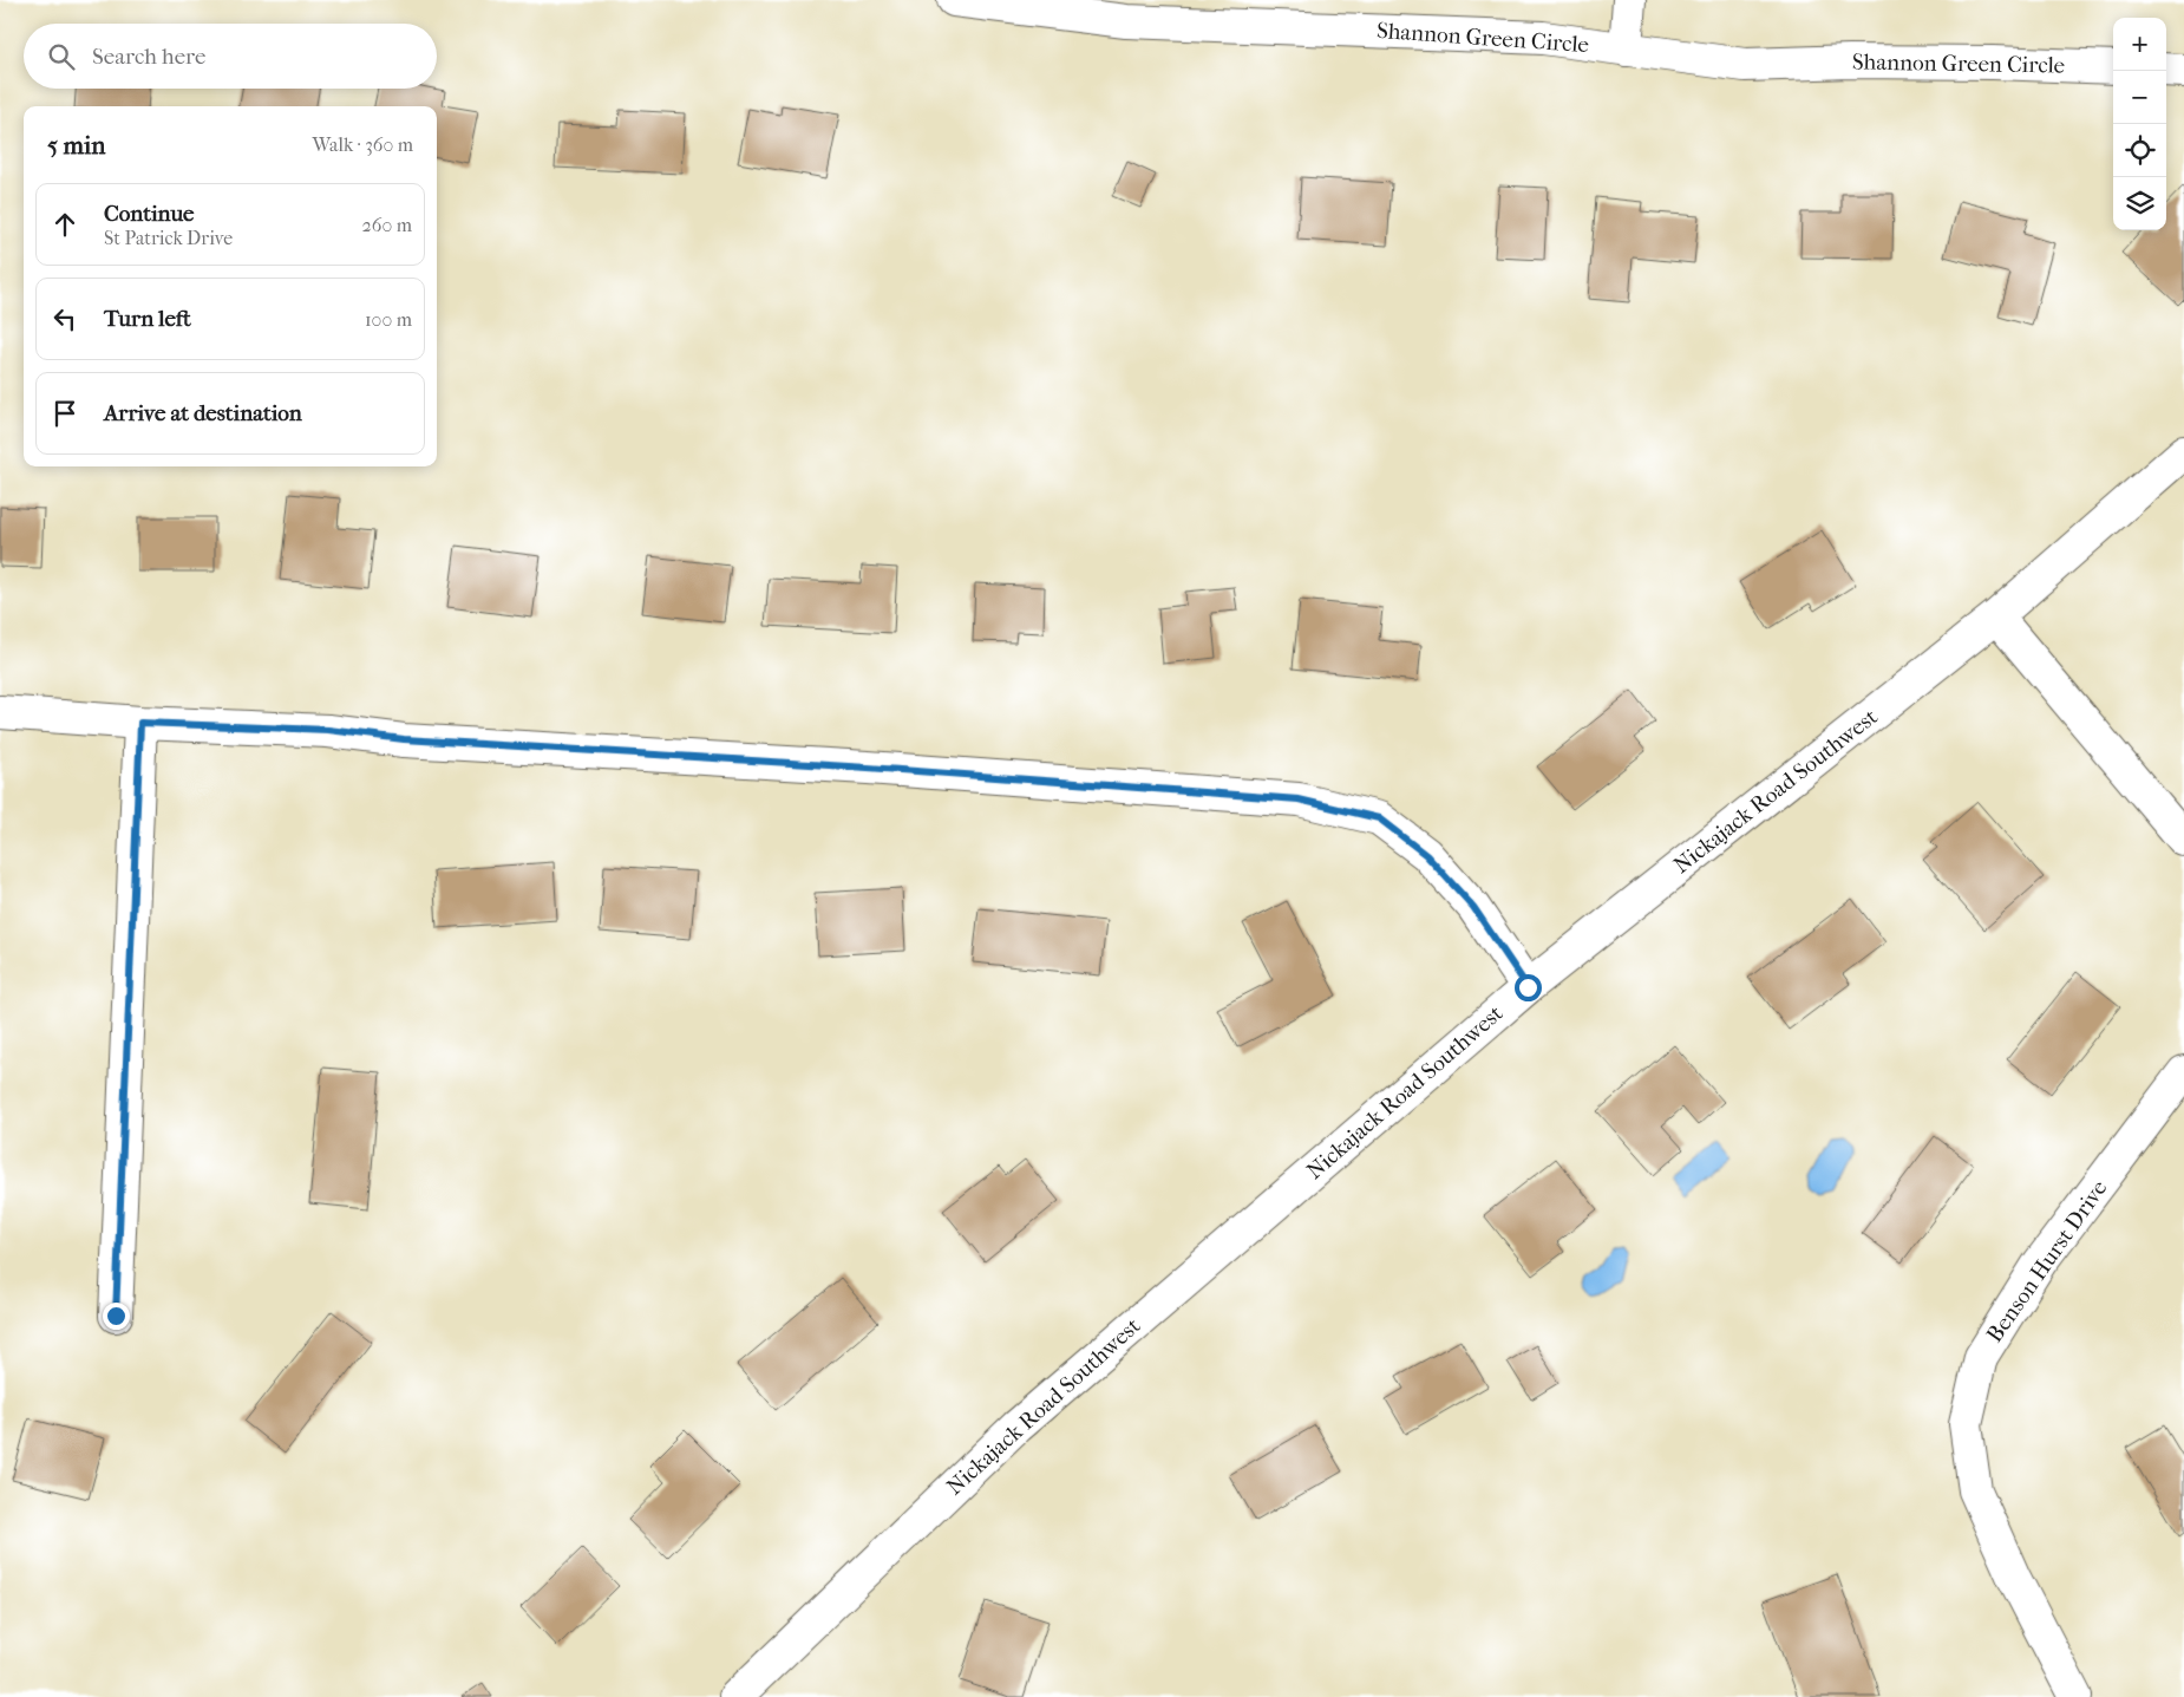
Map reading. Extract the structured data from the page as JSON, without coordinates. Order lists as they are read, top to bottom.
{
  "streets": {
    "street": ["Shannon Green Circle", "Nickajack Road Southwest", "Benson Hurst Drive"]
  },
  "page": {
    "map_buttons": ["+", "−"],
    "search": "Search here",
    "heading": ["5 min", "Walk · 360 m"],
    "list": [
      ["Continue", "St Patrick Drive", "260 m"],
      ["Turn left", "100 m"],
      "Arrive at destination"
    ]
  }
}
